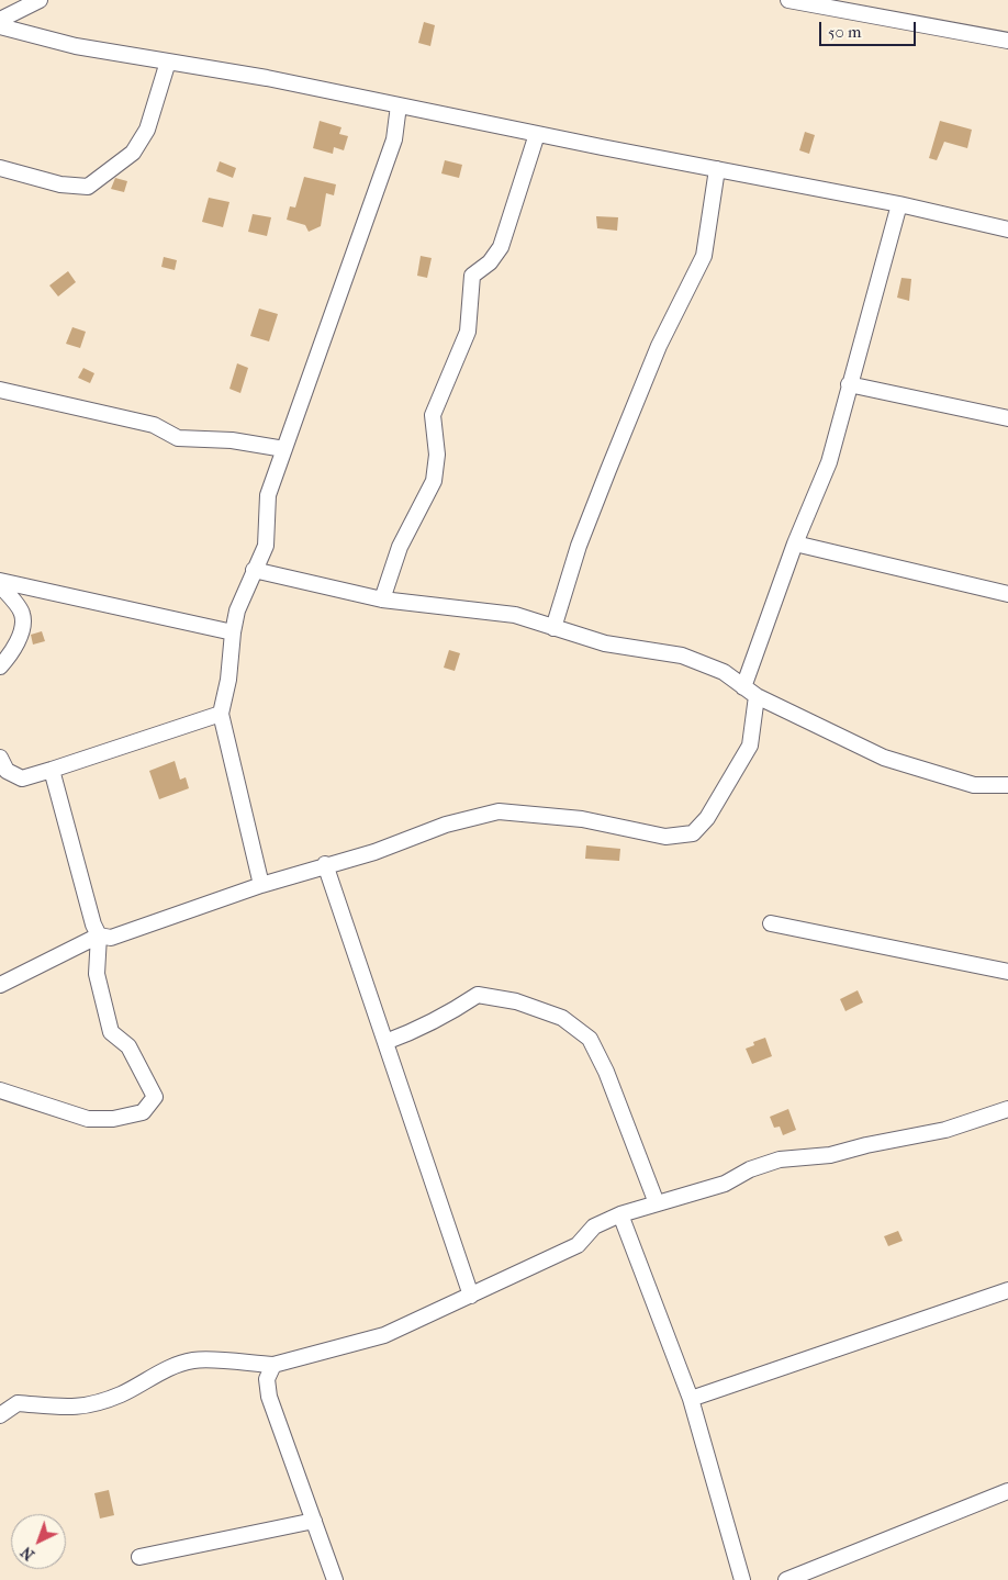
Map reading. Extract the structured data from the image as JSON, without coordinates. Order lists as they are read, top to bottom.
{
  "scale_bar": "50 m",
  "north": "bottom left"
}
